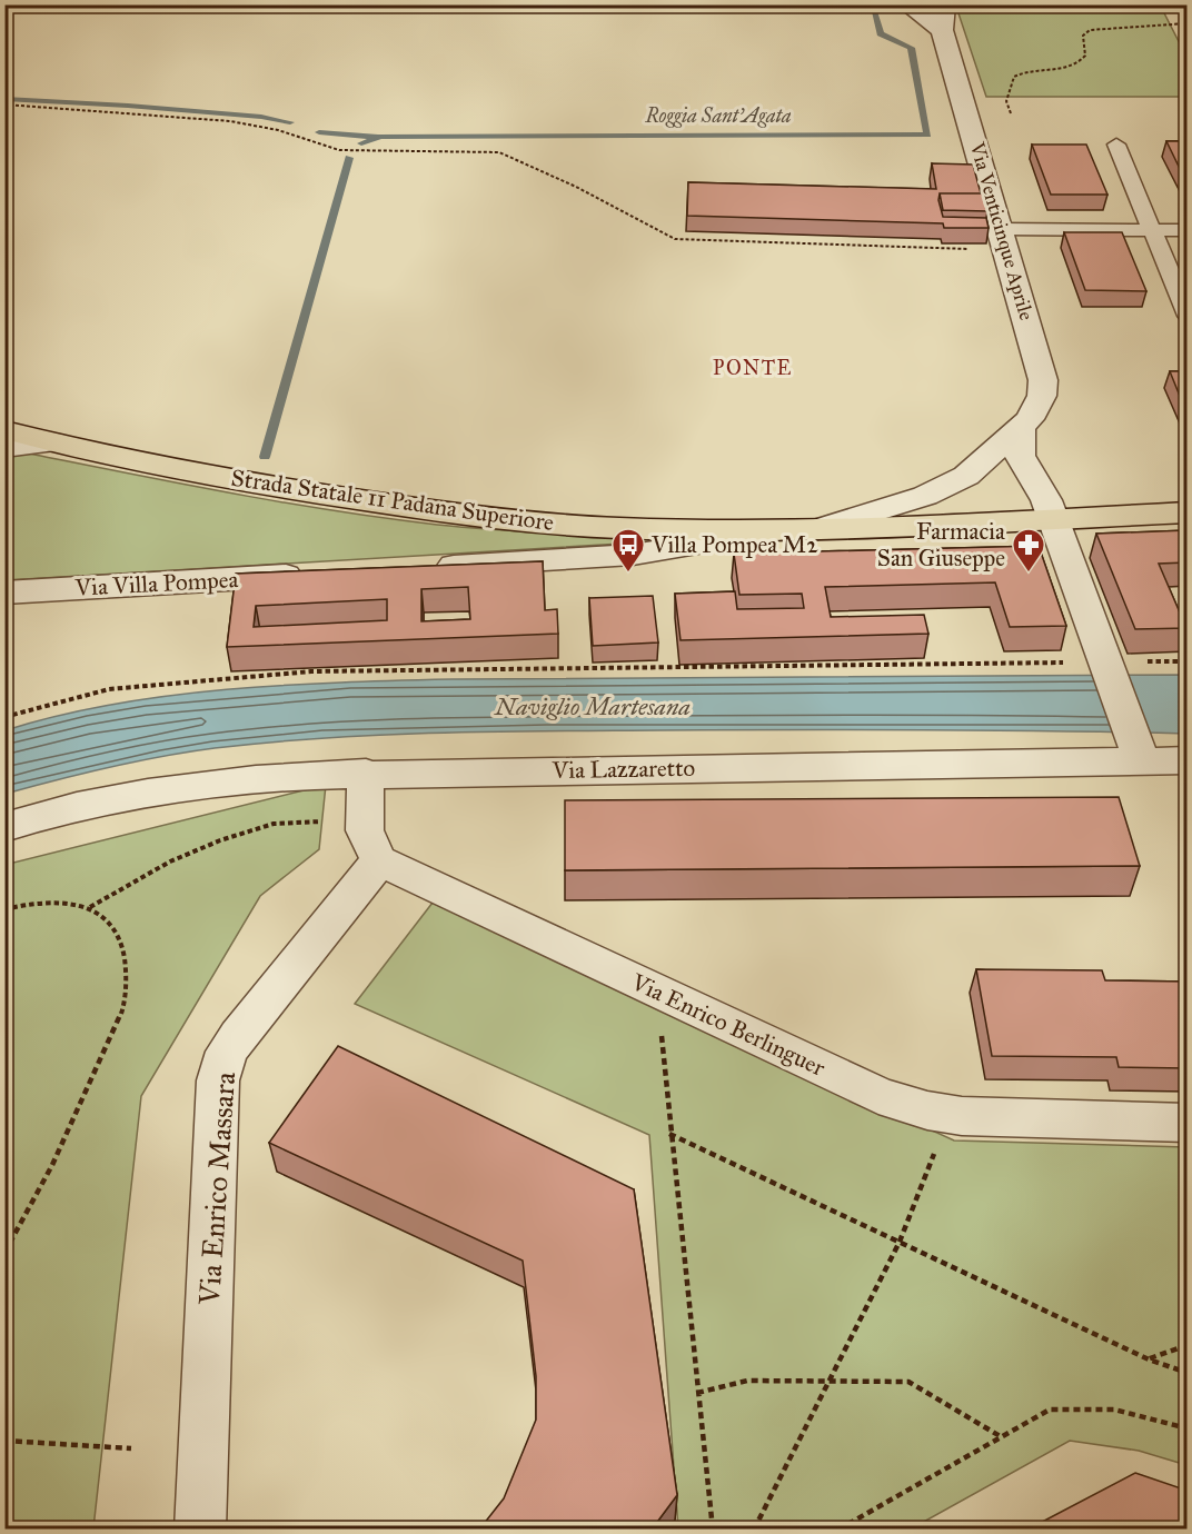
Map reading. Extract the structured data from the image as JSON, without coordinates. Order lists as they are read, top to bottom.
{
  "streets": {
    "main road": ["Strada Statale 11 Padana Superiore"],
    "street": [
      "Via Venticinque Aprile",
      "Via Villa Pompea",
      "Via Lazzaretto",
      "Via Enrico Berlinguer",
      "Via Enrico Massara"
    ]
  },
  "crossings": [
    ["Via Enrico Berlinguer", "Via Enrico Massara"]
  ],
  "districts": ["PONTE"],
  "water": ["Roggia Sant'Agata", "Naviglio Martesana"],
  "places": {
    "bus stop": ["Villa Pompea M2"],
    "pharmacy": ["Farmacia San Giuseppe"]
  }
}
